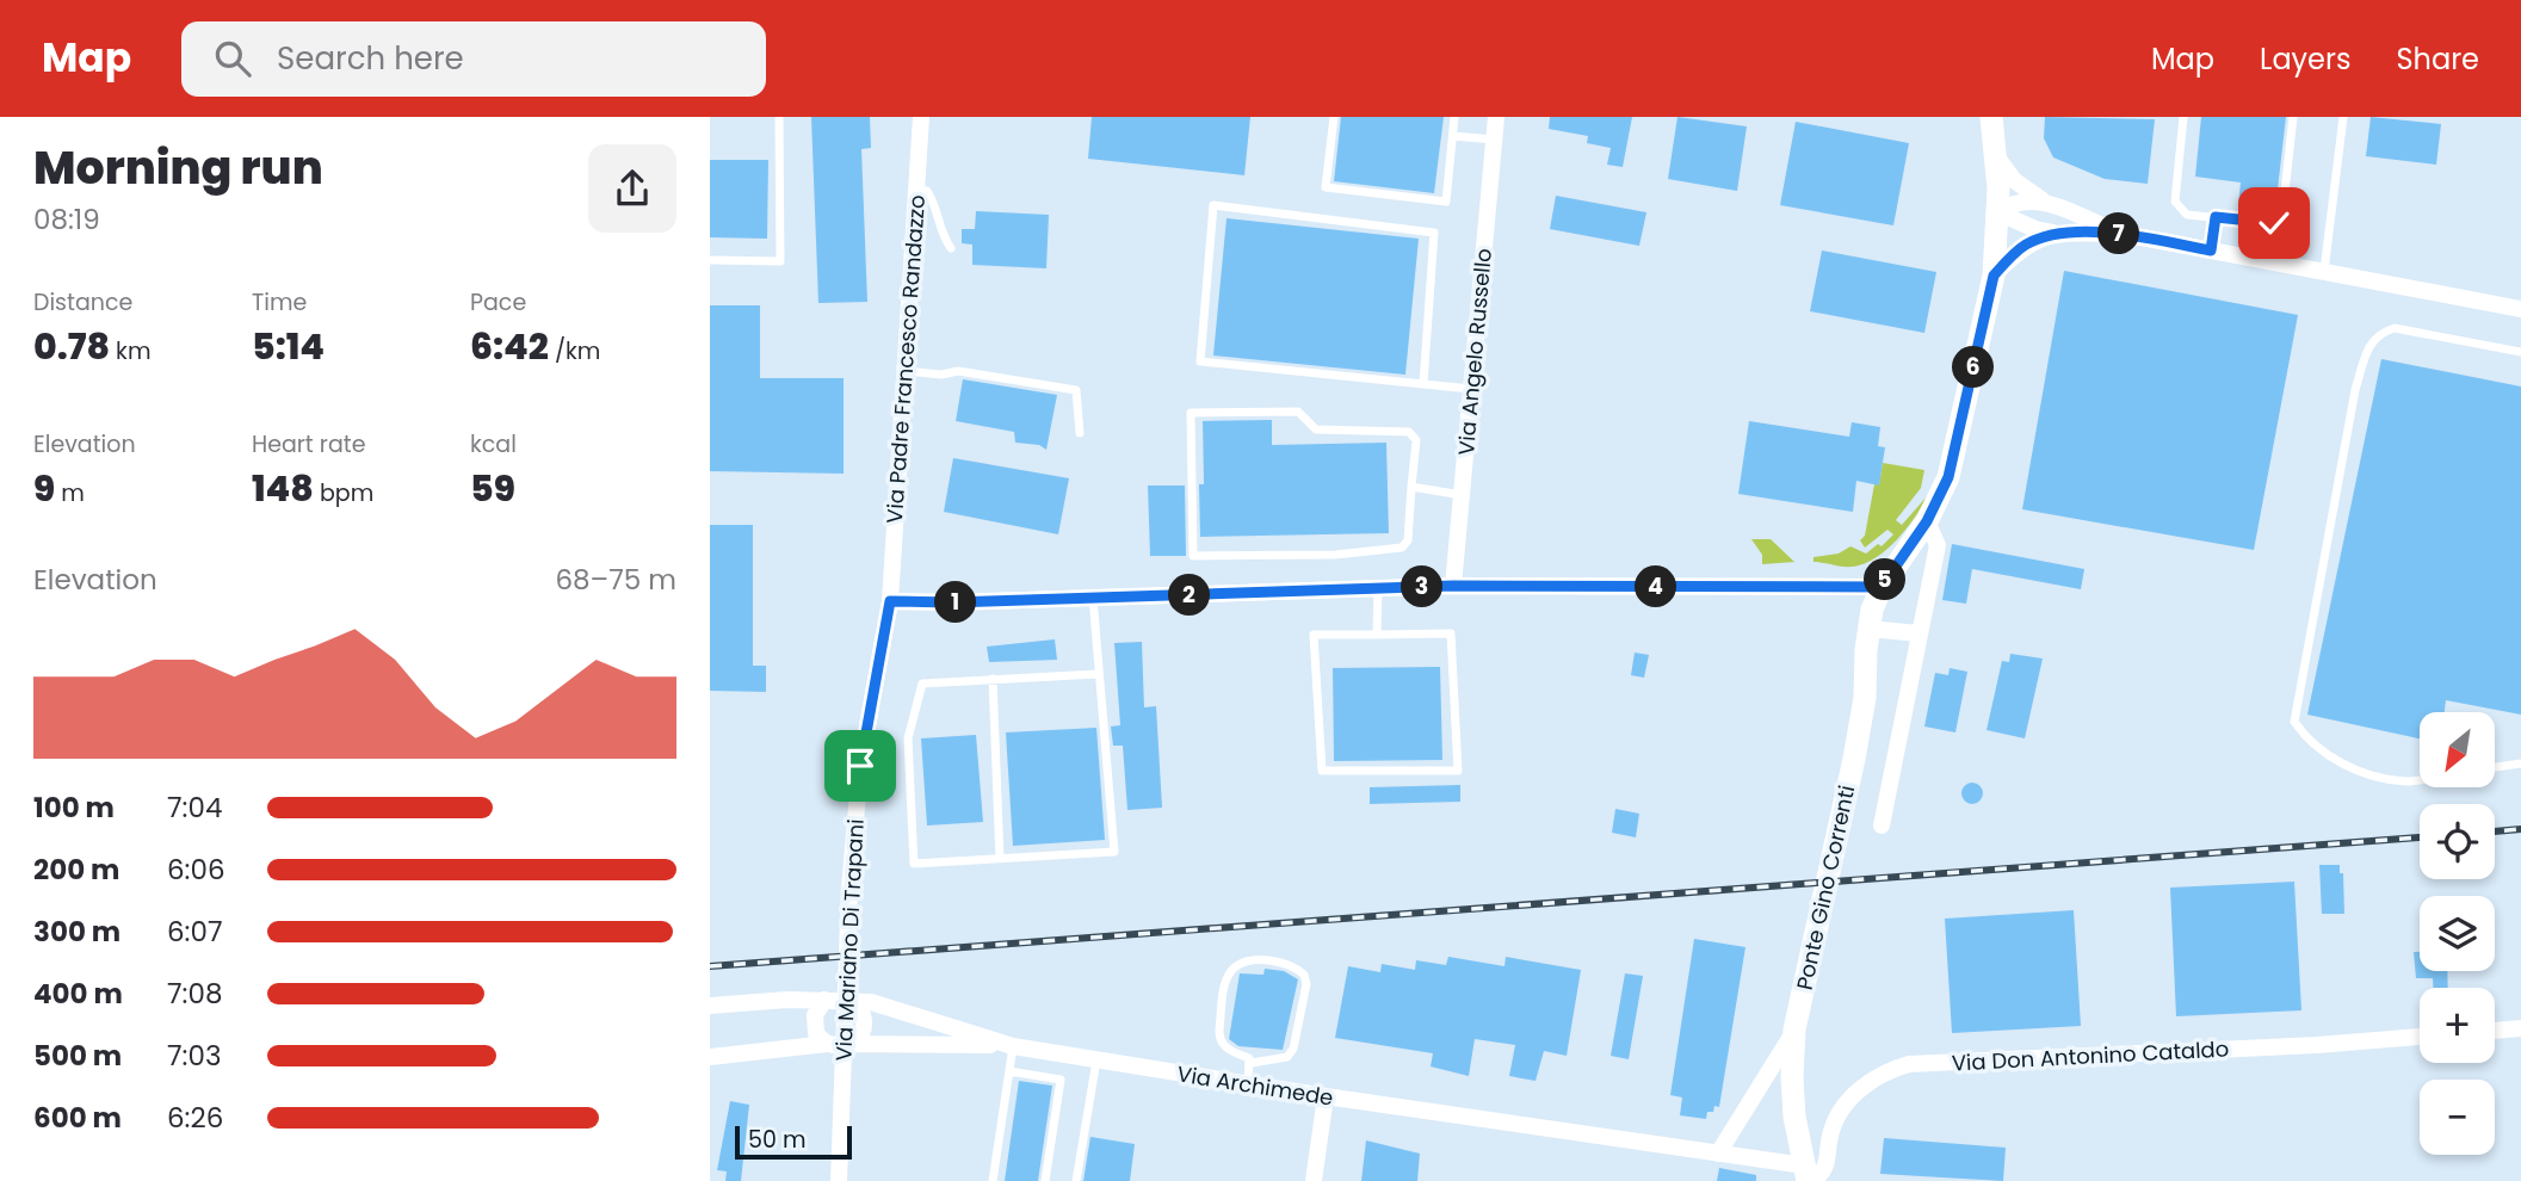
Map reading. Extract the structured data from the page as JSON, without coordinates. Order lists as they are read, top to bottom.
{
  "streets": {
    "street": [
      "Via Angelo Russello",
      "Via Padre Francesco Randazzo",
      "Ponte Gino Correnti",
      "Via Mariano Di Trapani",
      "Via Don Antonino Cataldo",
      "Via Archimede"
    ]
  },
  "crossings": [
    ["Via Padre Francesco Randazzo", "Via Mariano Di Trapani"],
    ["Ponte Gino Correnti", "Via Don Antonino Cataldo"],
    ["Ponte Gino Correnti", "Via Archimede"],
    ["Via Don Antonino Cataldo", "Via Archimede"]
  ],
  "scale_bar": "50 m",
  "north": "bottom left",
  "page": {
    "header": "Map",
    "search": "Search here",
    "nav": ["Map", "Layers", "Share"],
    "heading": ["Morning run", "08:19"],
    "pins": [
      "7",
      "6",
      "5",
      "3",
      "4",
      "2",
      "1"
    ],
    "stats": [
      ["Distance", "0.78 km"],
      ["Time", "5:14"],
      ["Pace", "6:42 /km"],
      ["Elevation", "9 m"],
      ["Heart rate", "148 bpm"],
      ["kcal", "59"]
    ],
    "chart": ["Elevation", "68–75 m"],
    "map_buttons": ["+", "−"],
    "list": [
      {
        "name": "100 m",
        "note": "7:04"
      },
      {
        "name": "200 m",
        "note": "6:06"
      },
      {
        "name": "300 m",
        "note": "6:07"
      },
      {
        "name": "400 m",
        "note": "7:08"
      },
      {
        "name": "500 m",
        "note": "7:03"
      },
      {
        "name": "600 m",
        "note": "6:26"
      }
    ],
    "scale": "50 m"
  }
}
